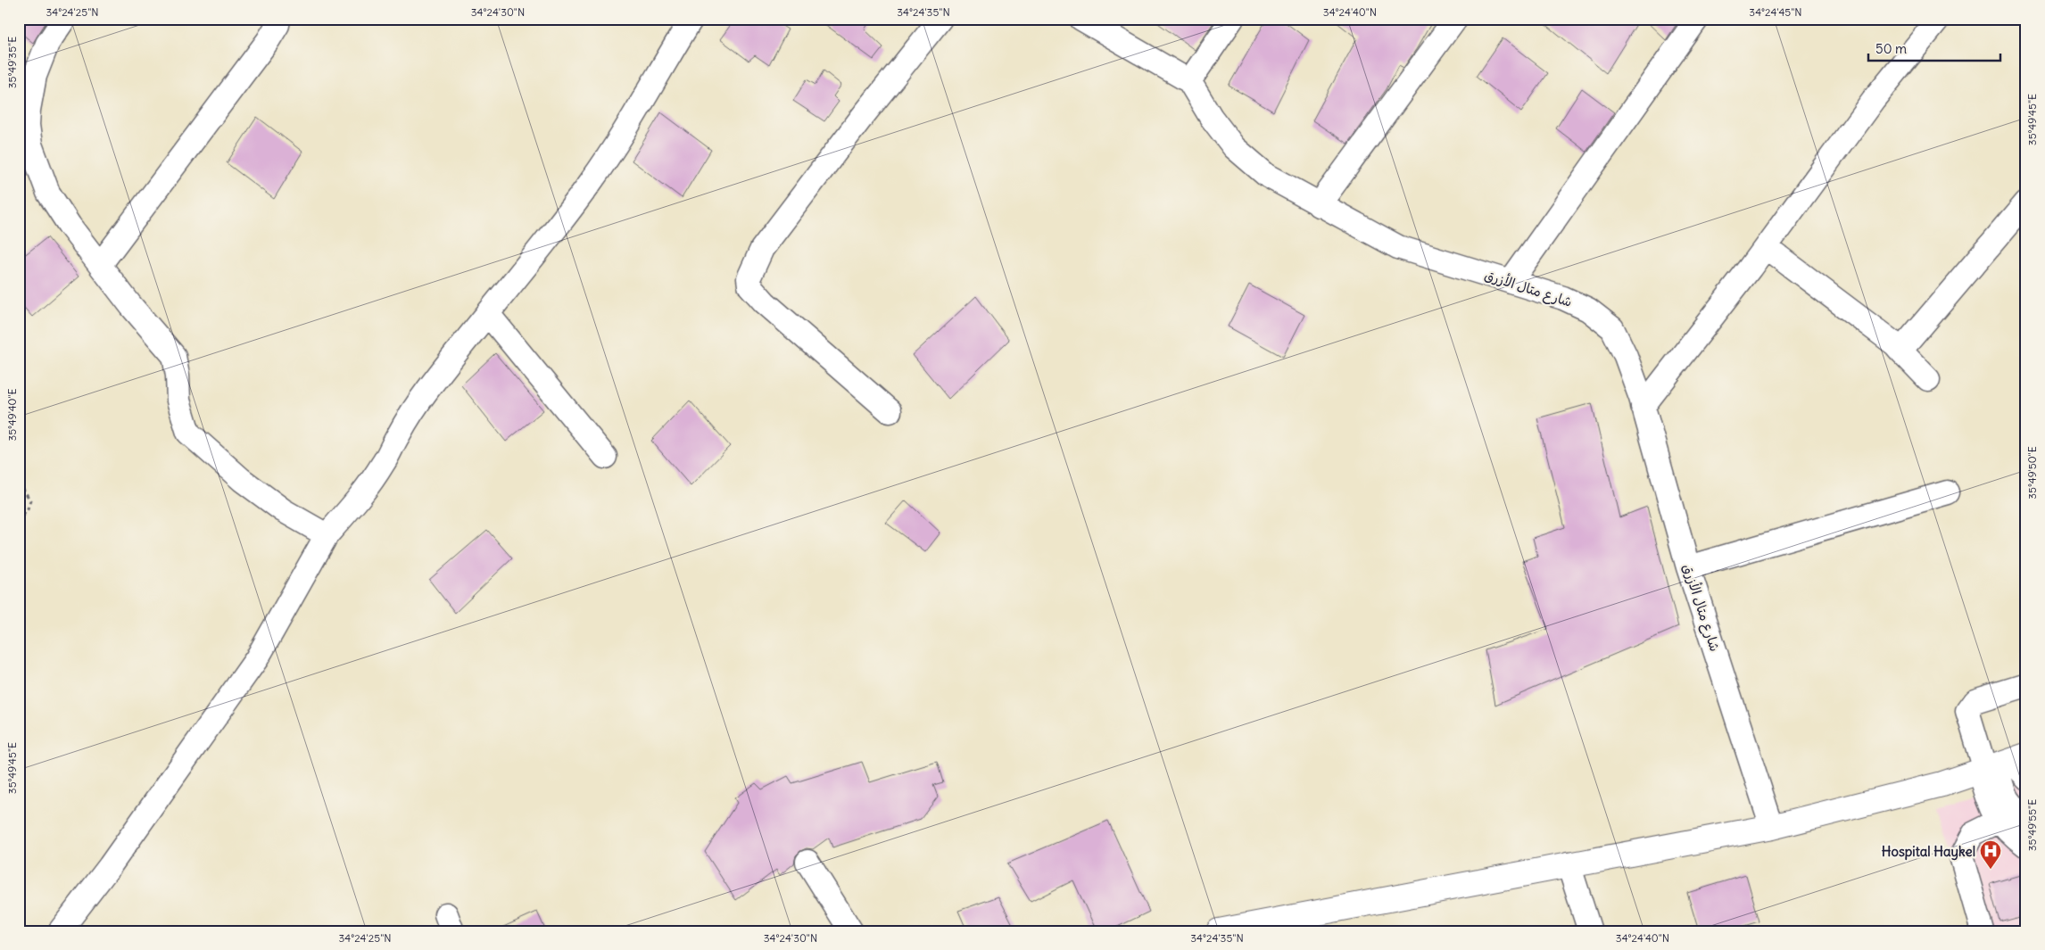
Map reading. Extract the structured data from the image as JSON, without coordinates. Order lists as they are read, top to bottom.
{
  "streets": {
    "street": ["شارع متال الأزرق"]
  },
  "places": {
    "hospital": ["Hospital Haykel"]
  },
  "scale_bar": "50 m",
  "coordinates": [
    "34°24'25\"N",
    "34°24'30\"N",
    "34°24'35\"N",
    "34°24'40\"N",
    "34°24'45\"N",
    "35°49'35\"E",
    "35°49'45\"E",
    "35°49'40\"E",
    "35°49'50\"E",
    "35°49'55\"E"
  ]
}
